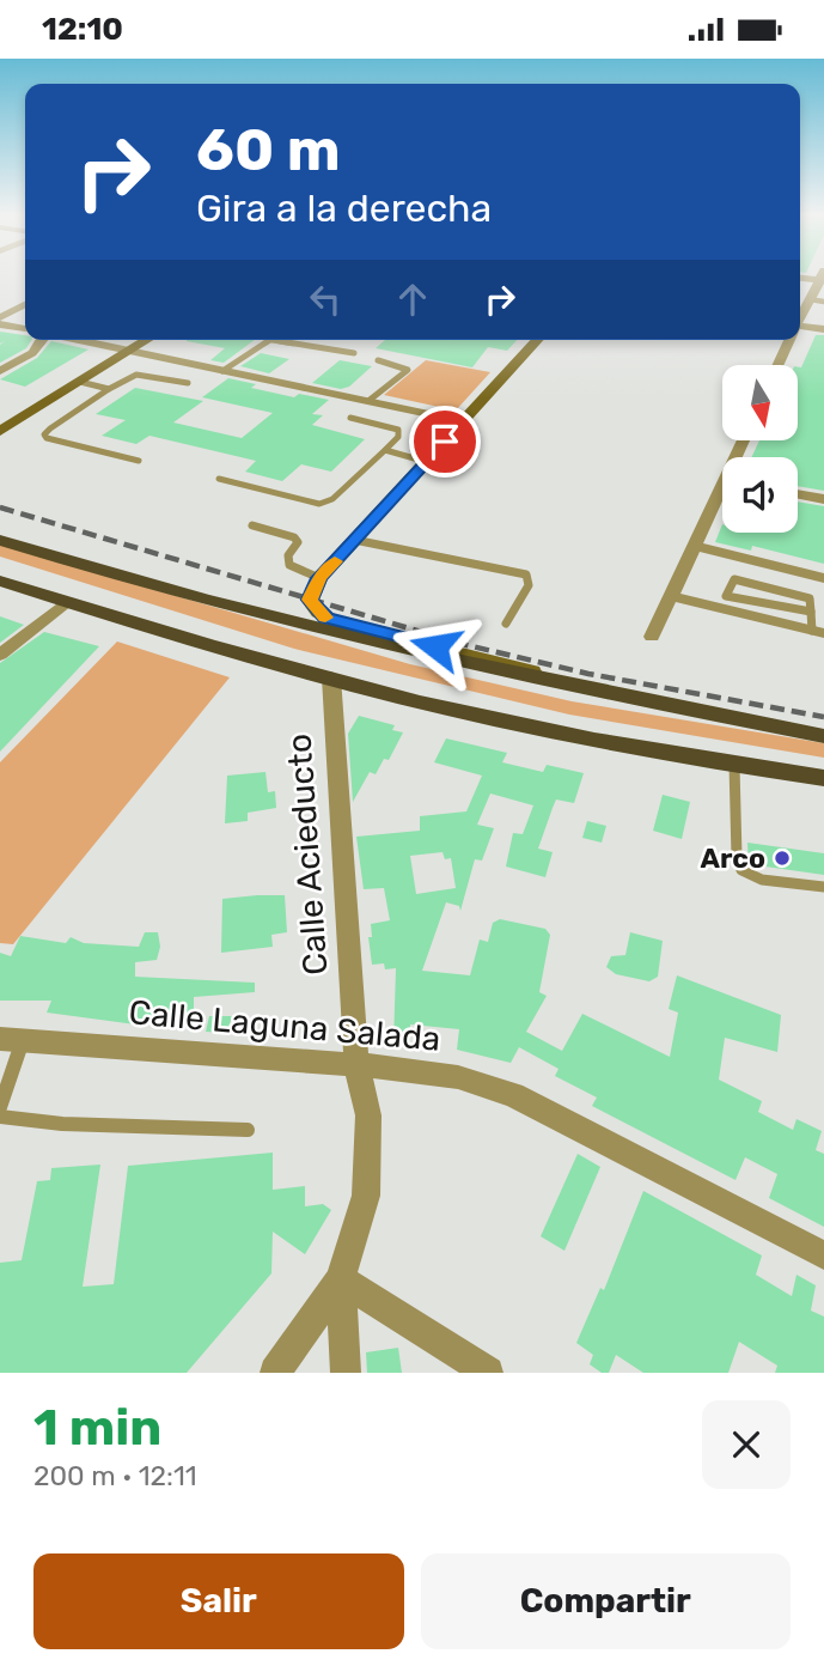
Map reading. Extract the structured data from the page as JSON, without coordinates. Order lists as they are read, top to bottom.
{
  "streets": {
    "street": ["Calle Acieducto", "Calle Laguna Salada"]
  },
  "crossings": [
    ["Calle Acieducto", "Calle Laguna Salada"]
  ],
  "places": ["Arco"],
  "north": "bottom",
  "page": {
    "status": "12:10",
    "turn": ["60 m", "Gira a la derecha"],
    "heading": ["1 min", "200 m · 12:11"],
    "buttons": ["Salir", "Compartir"]
  }
}
